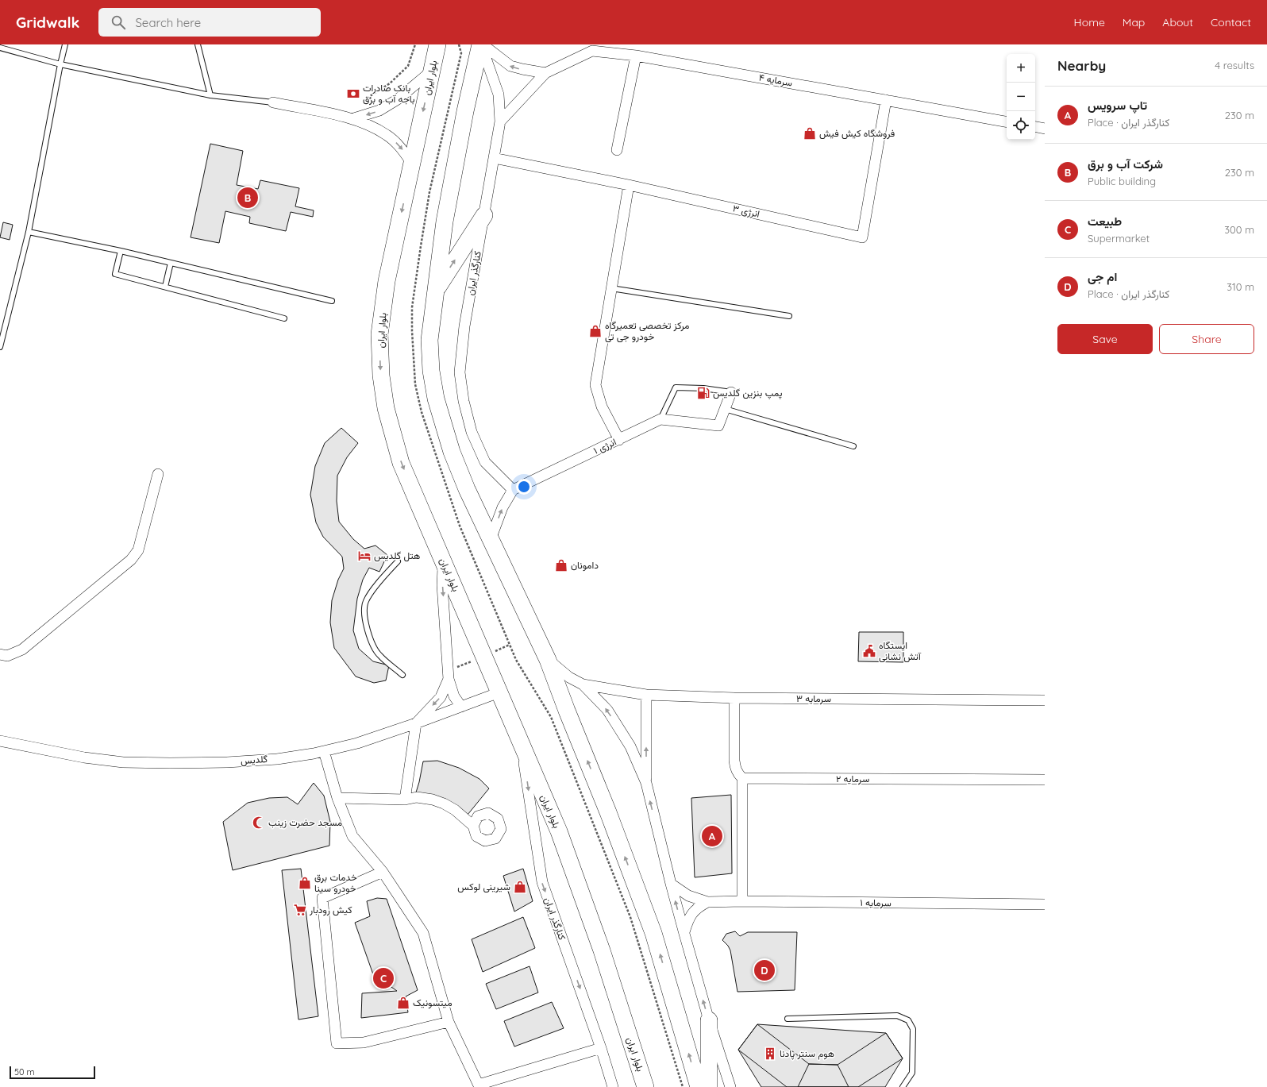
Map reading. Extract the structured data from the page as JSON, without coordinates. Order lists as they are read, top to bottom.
{
  "streets": {
    "main road": ["بلوار ایران"],
    "street": [
      "سرمایه ۴",
      "انرژی ۳",
      "کنارگذر ایران",
      "انرژی ۱",
      "سرمایه ۳",
      "گلدیس",
      "سرمایه ۲",
      "سرمایه ۱"
    ]
  },
  "crossings": [
    ["بلوار ایران", "کنارگذر ایران"],
    ["بلوار ایران", "گلدیس"],
    ["سرمایه ۴", "انرژی ۳"],
    ["انرژی ۳", "کنارگذر ایران"],
    ["کنارگذر ایران", "انرژی ۱"]
  ],
  "one_way": ["کنارگذر ایران"],
  "places": {
    "bank": ["بانک صادرات باجه آب و برق"],
    "shop": [
      "فروشگاه کیش فیش",
      "مرکز تخصصی تعمیرگاه خودرو جی تی",
      "دامونان",
      "خدمات برق خودرو سینا",
      "شيرينی لوكس",
      "میتسونیک"
    ],
    "fuel station": ["پمپ بنزین گلدیس"],
    "hotel": ["هتل گلدیس"],
    "public building": ["ایستگاه آتش نشانی"],
    "mosque": ["مسجد حضرت زینب"],
    "supermarket": ["کیش رودبار"],
    "building": ["هوم سنتر پادنا"]
  },
  "scale_bar": "50 m",
  "page": {
    "header": "Gridwalk",
    "search": "Search here",
    "nav": [
      "Home",
      "Map",
      "About",
      "Contact"
    ],
    "heading": ["Nearby", "4 results"],
    "map_buttons": ["+", "−"],
    "list": [
      {
        "mark": "A",
        "name": "تاپ سرویس",
        "note": "Place · کنارگذر ایران",
        "value": "230 m"
      },
      {
        "mark": "B",
        "name": "شرکت آب و برق",
        "note": "Public building",
        "value": "230 m"
      },
      {
        "mark": "C",
        "name": "طبیعت",
        "note": "Supermarket",
        "value": "300 m"
      },
      {
        "mark": "D",
        "name": "ام جی",
        "note": "Place · کنارگذر ایران",
        "value": "310 m"
      }
    ],
    "pins": [
      "B",
      "A",
      "D",
      "C"
    ],
    "buttons": ["Save", "Share"],
    "scale": "50 m"
  }
}
